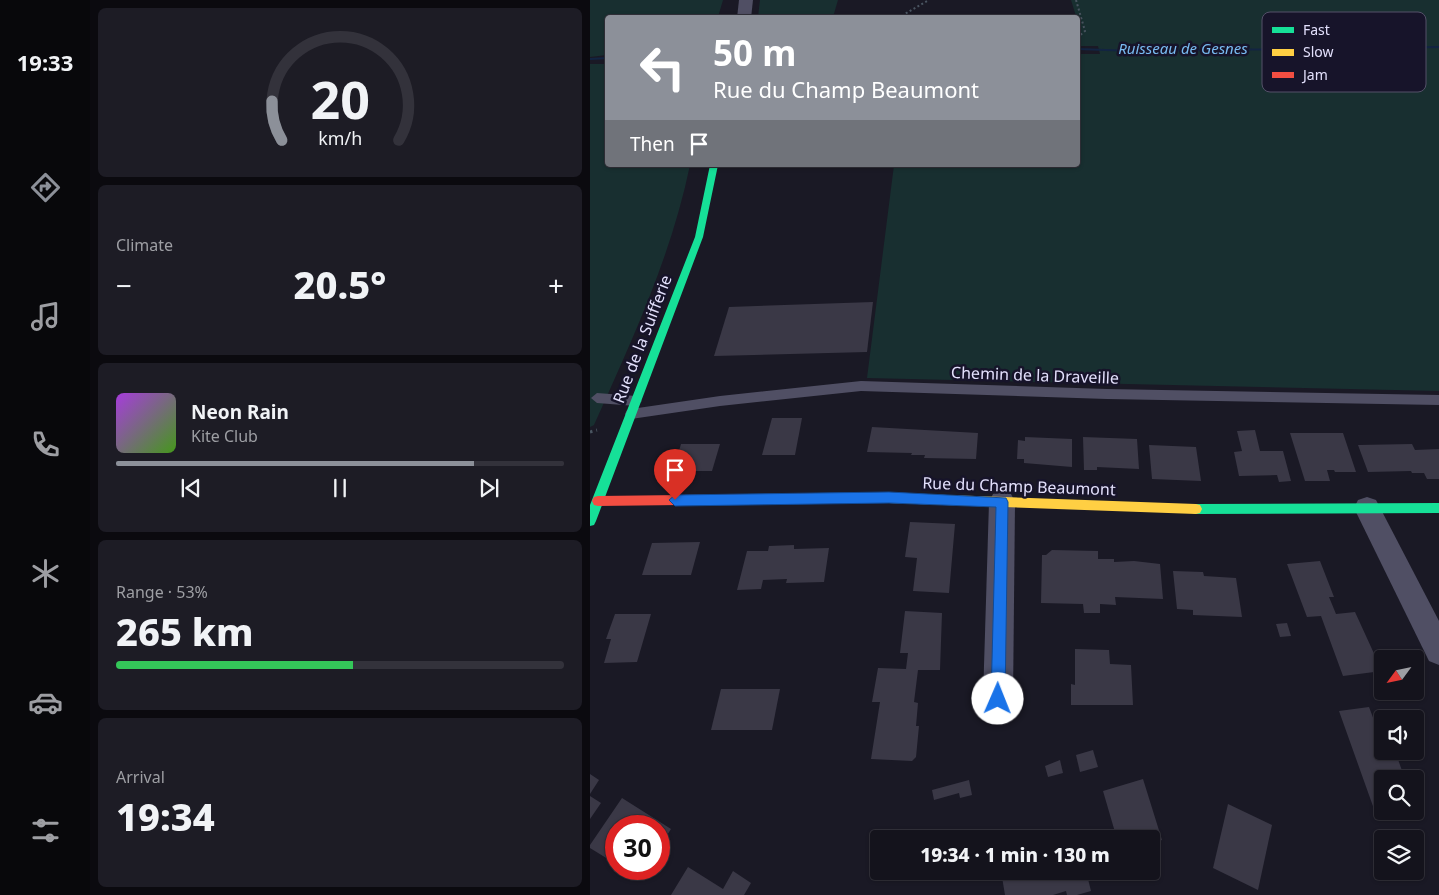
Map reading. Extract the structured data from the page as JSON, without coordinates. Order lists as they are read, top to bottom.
{
  "streets": {
    "street": ["Rue de la Suifferie", "Rue du Champ Beaumont"],
    "lane": ["Chemin de la Draveille"]
  },
  "crossings": [
    ["Rue de la Suifferie", "Chemin de la Draveille"],
    ["Rue de la Suifferie", "Rue du Champ Beaumont"]
  ],
  "water": ["Ruisseau de Gesnes"],
  "legend": ["Fast", "Slow", "Jam"],
  "north": "bottom left",
  "page": {
    "tabs": "19:33",
    "turn": ["50 m", "Rue du Champ Beaumont"],
    "then": "Then",
    "tile": [
      "Climate",
      ["Range · 53%", "265 km"],
      ["Arrival", "19:34"]
    ],
    "heat": ["−", "20.5°", "+"],
    "song": ["Neon Rain", "Kite Club"],
    "limit": "30",
    "trip": "19:34 · 1 min · 130 m",
    "gauge": ["20", "km/h"]
  }
}
